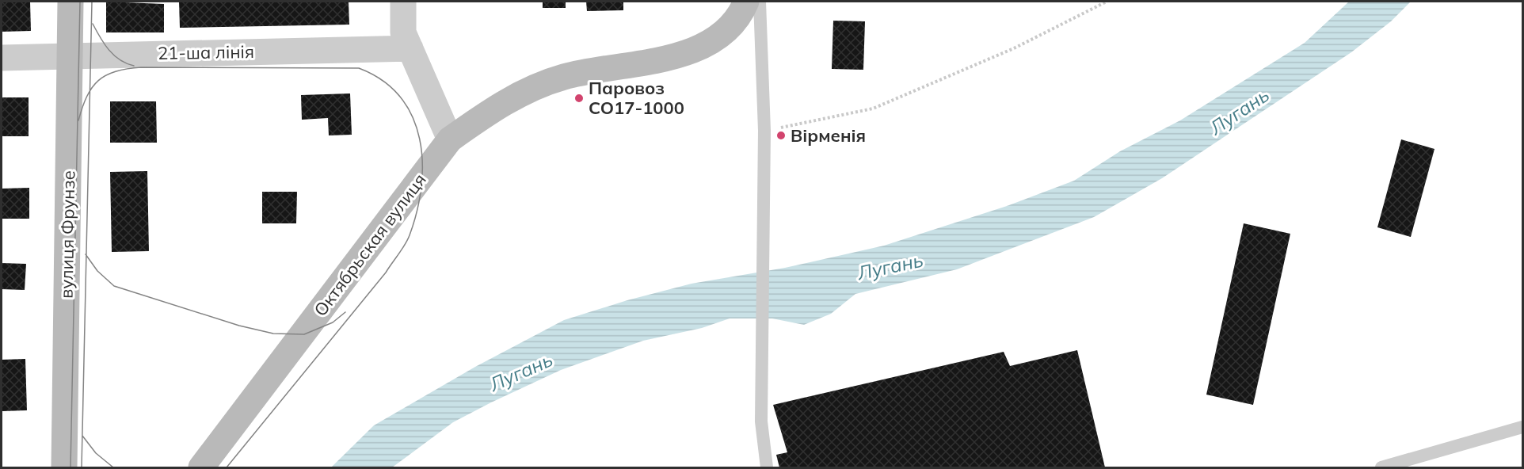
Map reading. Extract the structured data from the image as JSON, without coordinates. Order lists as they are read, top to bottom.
{
  "streets": {
    "street": ["21-ша лінія", "вулиця Фрунзе", "Октябрьская вулиця"]
  },
  "crossings": [
    ["21-ша лінія", "вулиця Фрунзе"]
  ],
  "water": ["Лугань"],
  "places": ["Паровоз СО17-1000", "Вірменія"]
}
